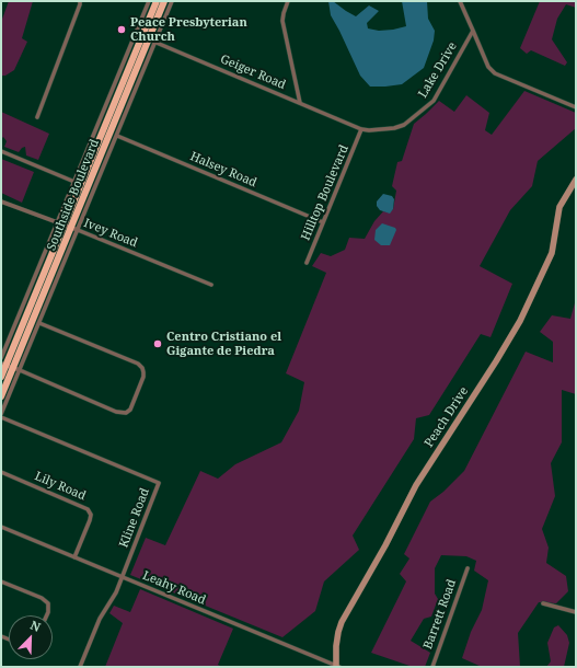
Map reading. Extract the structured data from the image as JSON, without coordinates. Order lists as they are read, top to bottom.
{
  "streets": {
    "highway": ["Southside Boulevard"],
    "main road": ["Peach Drive"],
    "street": [
      "Lake Drive",
      "Geiger Road",
      "Halsey Road",
      "Hilltop Boulevard",
      "Ivey Road",
      "Lily Road",
      "Kline Road",
      "Leahy Road",
      "Barrett Road"
    ]
  },
  "crossings": [
    ["Lake Drive", "Geiger Road"],
    ["Lake Drive", "Hilltop Boulevard"],
    ["Geiger Road", "Hilltop Boulevard"],
    ["Geiger Road", "Southside Boulevard"],
    ["Halsey Road", "Hilltop Boulevard"],
    ["Southside Boulevard", "Ivey Road"],
    ["Peach Drive", "Leahy Road"],
    ["Lily Road", "Leahy Road"],
    ["Kline Road", "Leahy Road"]
  ],
  "places": ["Peace Presbyterian Church", "Centro Cristiano el Gigante de Piedra"],
  "north": "top right"
}
